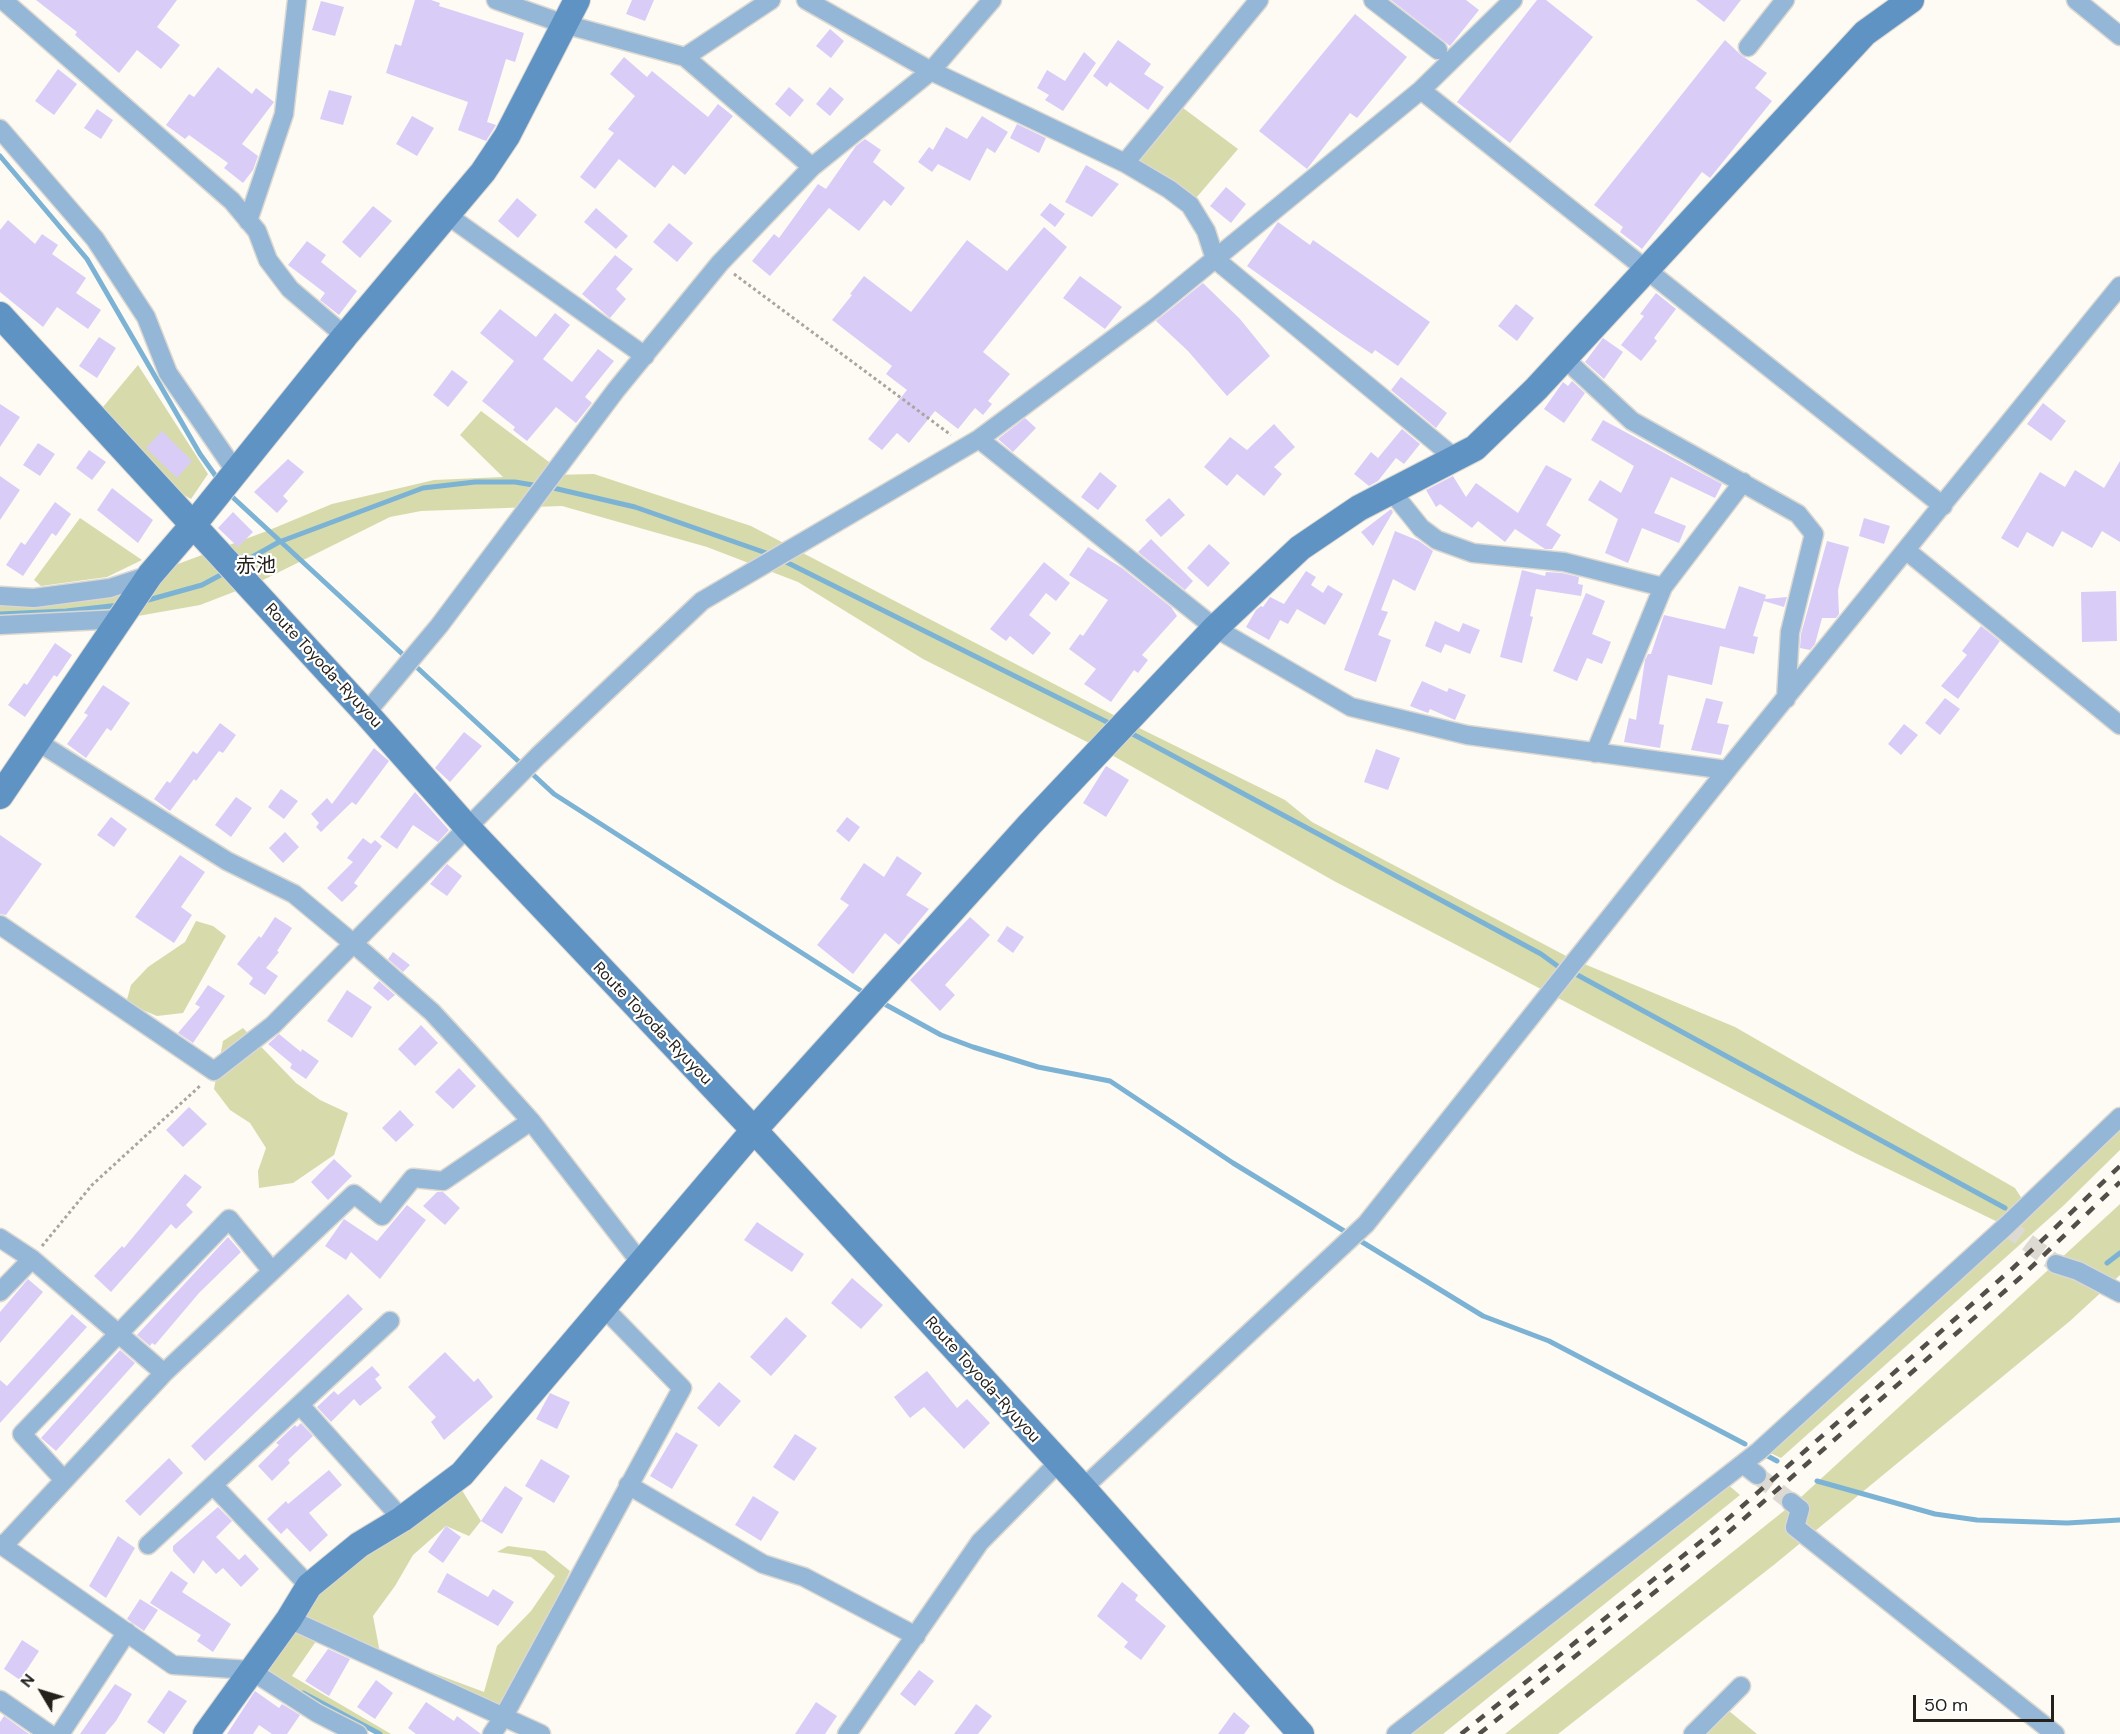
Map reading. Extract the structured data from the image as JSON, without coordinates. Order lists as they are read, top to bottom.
{
  "streets": {
    "street": ["Route Toyoda-Ryuyou"]
  },
  "districts": ["赤池"],
  "scale_bar": "50 m",
  "north": "top left"
}
